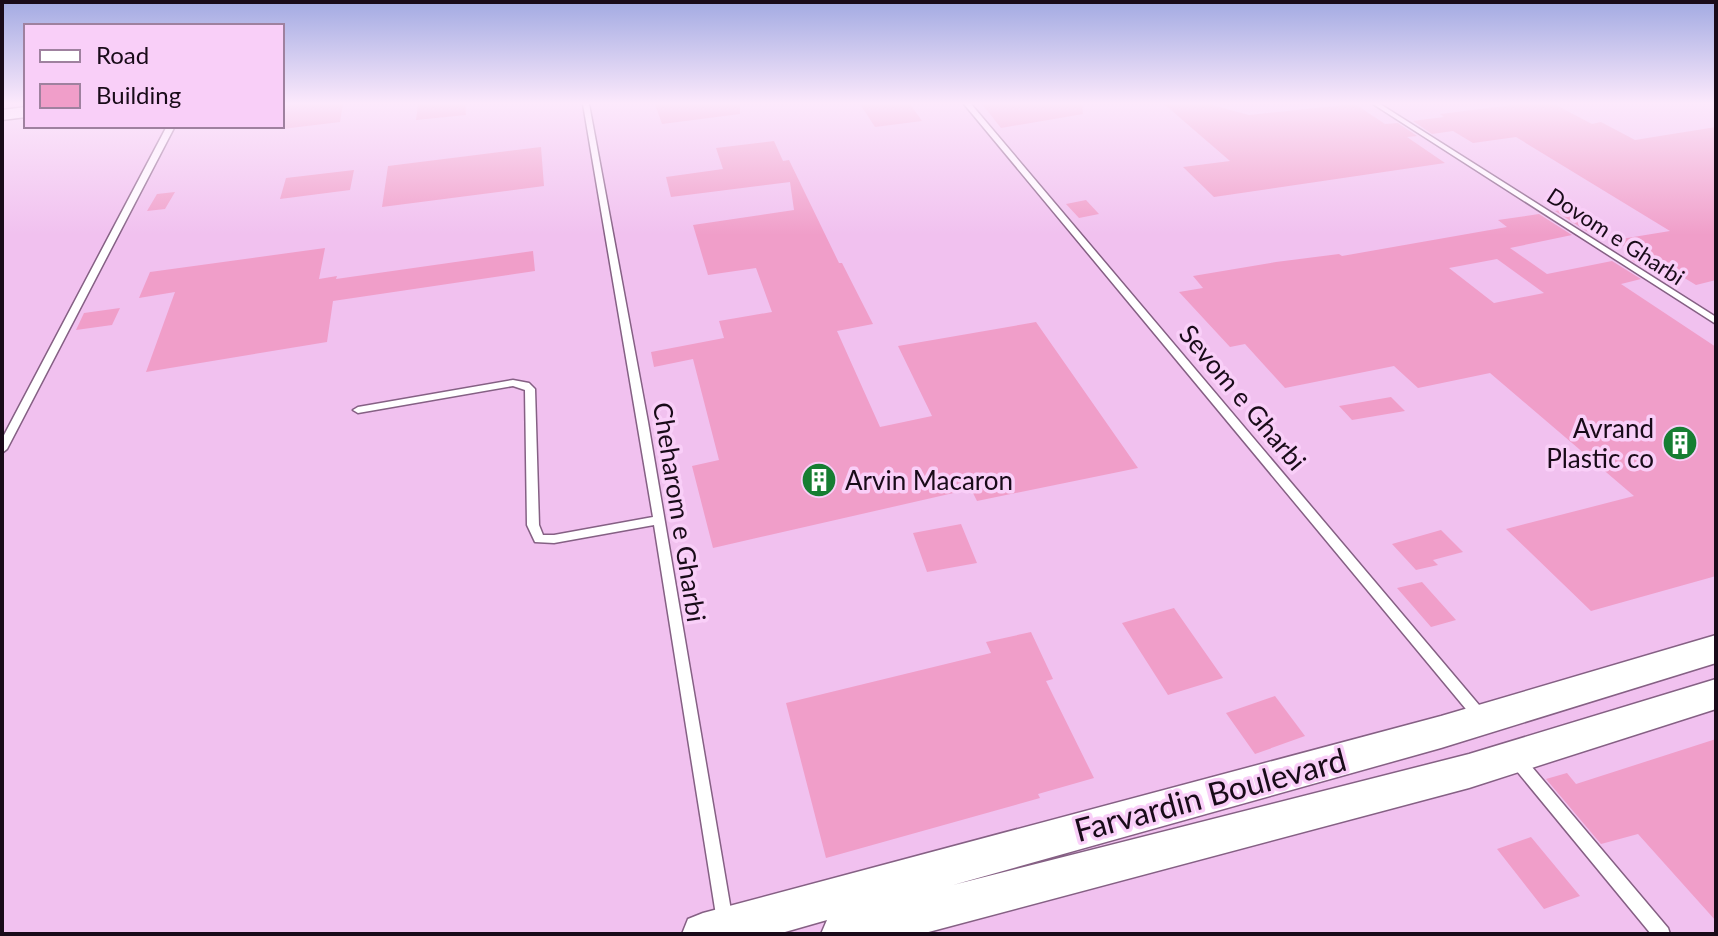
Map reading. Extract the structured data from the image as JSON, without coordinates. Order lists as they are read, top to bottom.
{
  "streets": {
    "street": ["Farvardin Boulevard"],
    "lane": ["Dovom e Gharbi", "Sevom e Gharbi", "Cheharom e Gharbi"]
  },
  "crossings": [
    ["Sevom e Gharbi", "Farvardin Boulevard"],
    ["Cheharom e Gharbi", "Farvardin Boulevard"]
  ],
  "places": {
    "building": ["Avrand Plastic co", "Arvin Macaron"]
  },
  "legend": ["Road", "Building"]
}
